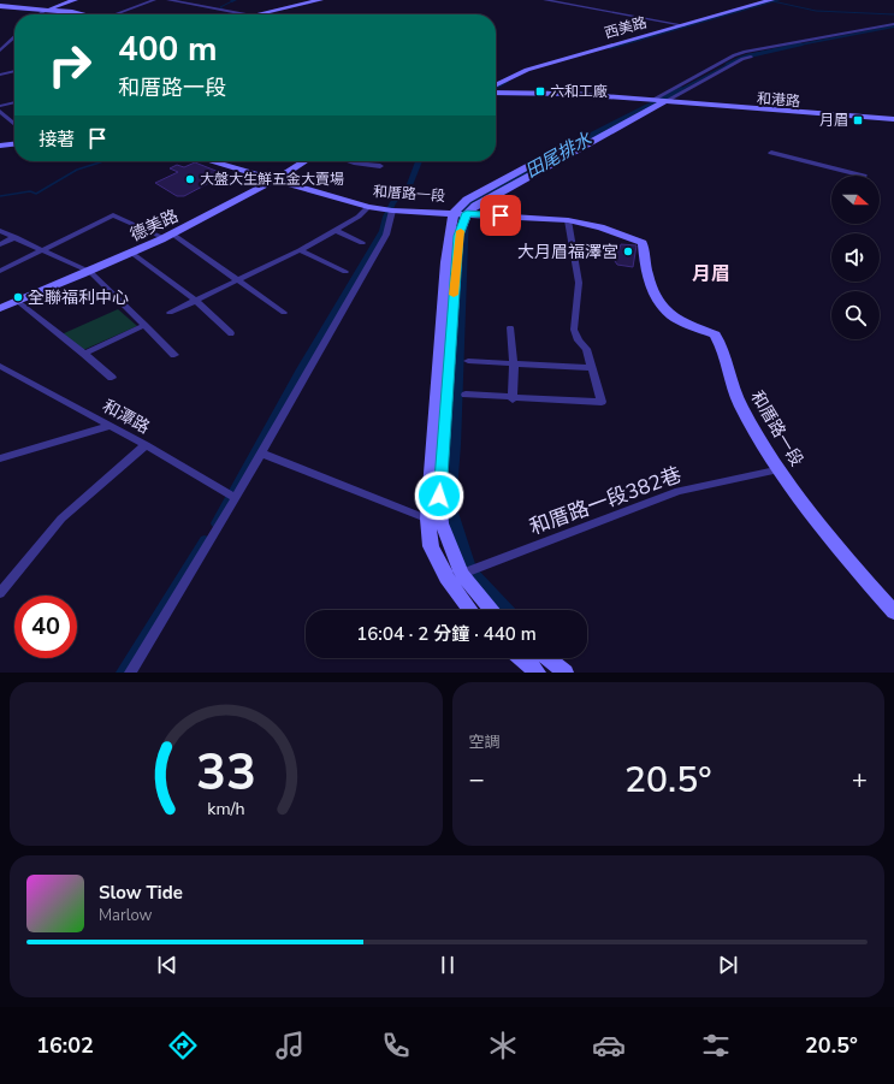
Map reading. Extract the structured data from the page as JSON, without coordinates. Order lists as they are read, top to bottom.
{
  "streets": {
    "street": [
      "西美路",
      "和港路",
      "和厝路一段",
      "德美路",
      "和潭路",
      "和厝路一段382巷"
    ]
  },
  "crossings": [
    ["和厝路一段", "德美路"],
    ["和厝路一段", "和厝路一段382巷"]
  ],
  "districts": ["月眉"],
  "water": ["田尾排水"],
  "places": {
    "transit": ["六和工廠", "月眉"],
    "other": ["大盤大生鮮五金大賣場", "大月眉福澤宮", "全聯福利中心"]
  },
  "north": "right",
  "page": {
    "turn": ["400 m", "和厝路一段"],
    "then": "接著",
    "limit": "40",
    "trip": "16:04 · 2 分鐘 · 440 m",
    "tile": "空調",
    "heat": ["−", "20.5°", "+"],
    "song": ["Slow Tide", "Marlow"],
    "tabs": ["16:02", "20.5°"],
    "gauge": ["33", "km/h"]
  }
}
